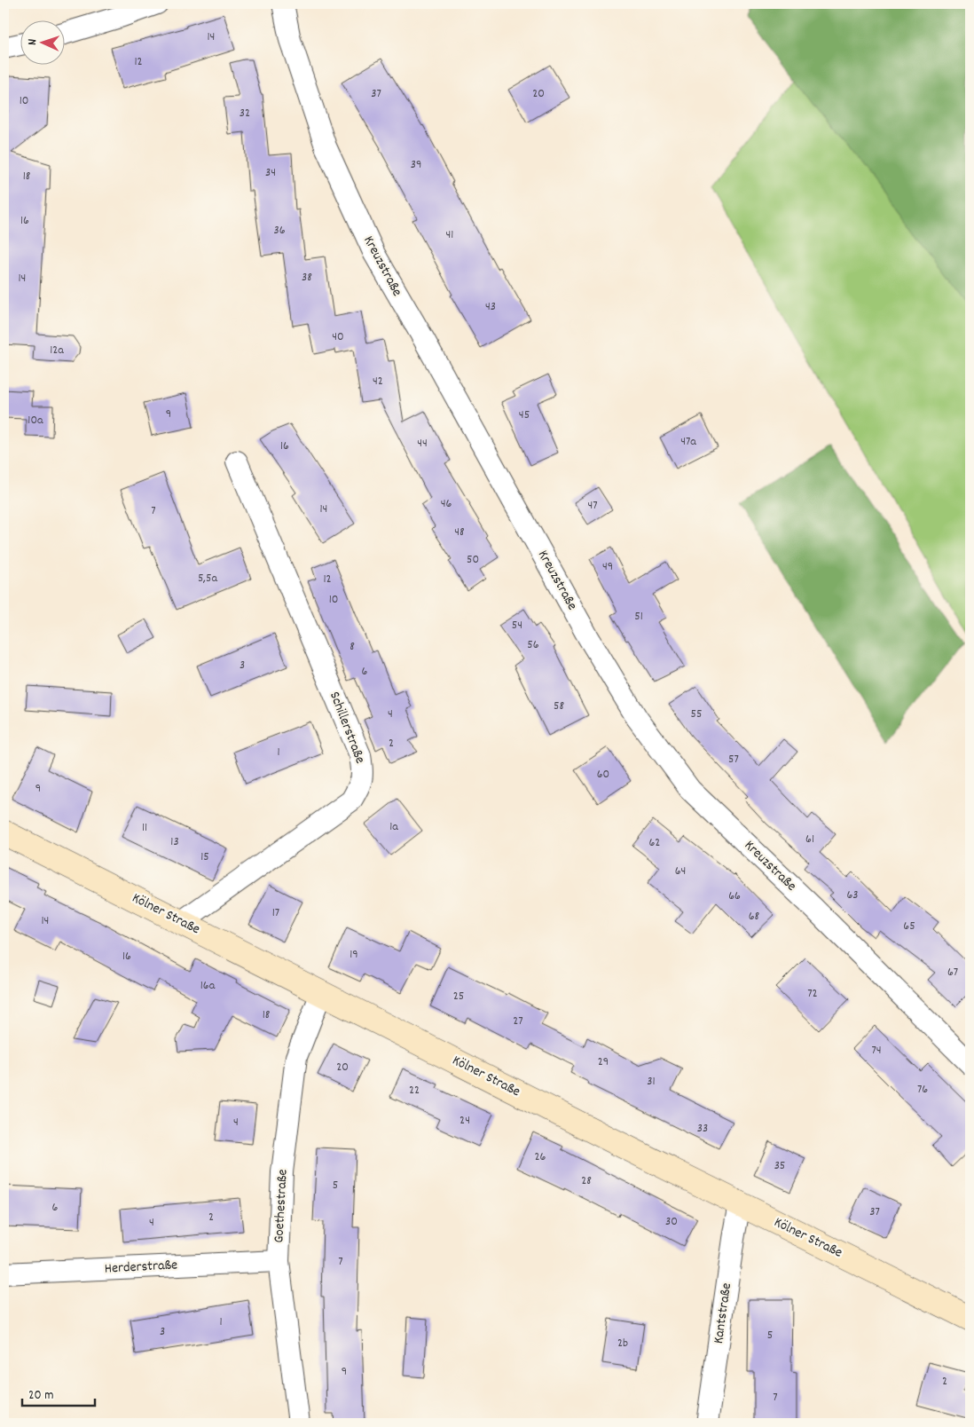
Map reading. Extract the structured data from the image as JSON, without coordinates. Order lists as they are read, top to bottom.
{
  "streets": {
    "main road": ["Kölner Straße"],
    "street": [
      "Kreuzstraße",
      "Schillerstraße",
      "Goethestraße",
      "Herderstraße",
      "Kantstraße"
    ]
  },
  "crossings": [
    ["Schillerstraße", "Kölner Straße"],
    ["Kölner Straße", "Goethestraße"],
    ["Kölner Straße", "Kantstraße"],
    ["Goethestraße", "Herderstraße"]
  ],
  "house_numbers": [
    "14",
    "12",
    "37",
    "20",
    "10",
    "32",
    "39",
    "34",
    "18",
    "16",
    "36",
    "41",
    "38",
    "14",
    "43",
    "40",
    "12a",
    "42",
    "9",
    "45",
    "10a",
    "47a",
    "44",
    "16",
    "46",
    "47",
    "14",
    "7",
    "48",
    "50",
    "49",
    "5,5a",
    "12",
    "10",
    "51",
    "54",
    "56",
    "8",
    "3",
    "6",
    "58",
    "4",
    "55",
    "2",
    "1",
    "57",
    "60",
    "9",
    "1a",
    "11",
    "61",
    "13",
    "62",
    "15",
    "64",
    "63",
    "66",
    "17",
    "68",
    "14",
    "65",
    "19",
    "16",
    "67",
    "16a",
    "72",
    "25",
    "18",
    "27",
    "74",
    "29",
    "20",
    "31",
    "76",
    "22",
    "24",
    "4",
    "33",
    "26",
    "35",
    "28",
    "5",
    "6",
    "37",
    "2",
    "30",
    "4",
    "7",
    "1",
    "3",
    "5",
    "2b",
    "9",
    "2",
    "7"
  ],
  "scale_bar": "20 m",
  "north": "left"
}
